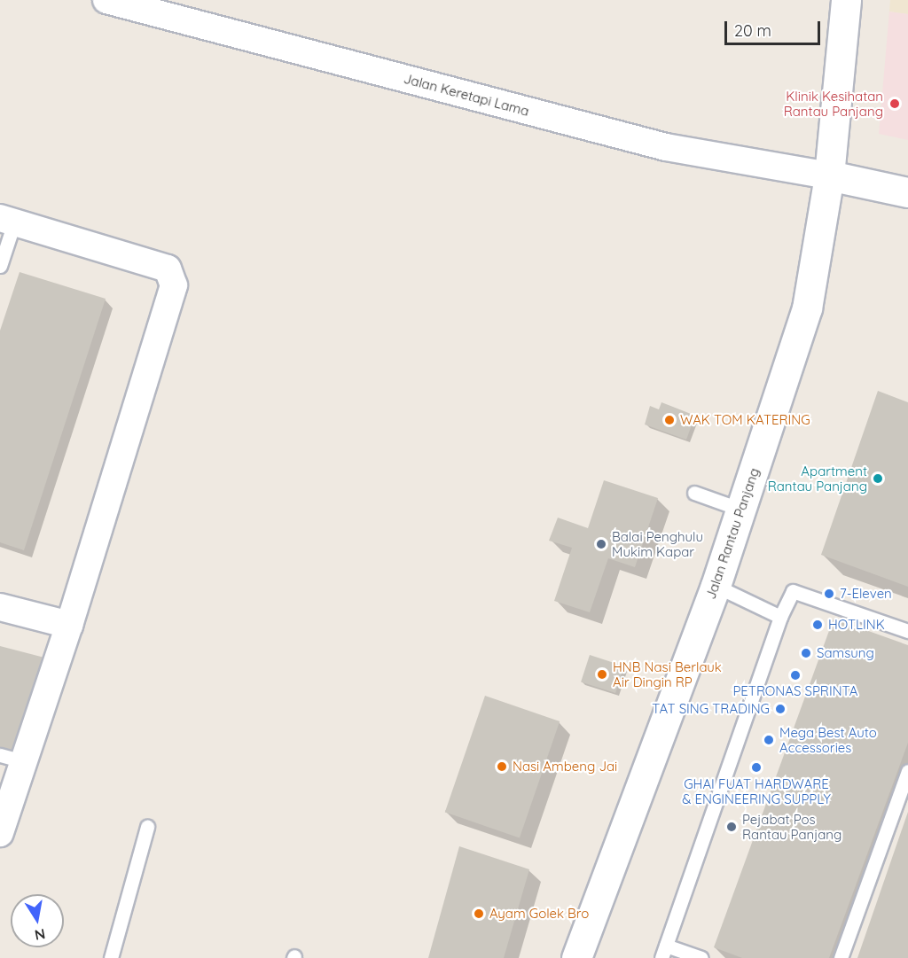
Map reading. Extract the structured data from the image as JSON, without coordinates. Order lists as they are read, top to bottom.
{
  "streets": {
    "street": ["Jalan Keretapi Lama", "Jalan Rantau Panjang"]
  },
  "crossings": [
    ["Jalan Keretapi Lama", "Jalan Rantau Panjang"]
  ],
  "places": [
    "Klinik Kesihatan Rantau Panjang",
    "WAK TOM KATERING",
    "Apartment Rantau Panjang",
    "Balai Penghulu Mukim Kapar",
    "7-Eleven",
    "HOTLINK",
    "Samsung",
    "HNB Nasi Berlauk Air Dingin RP",
    "PETRONAS SPRINTA",
    "TAT SING TRADING",
    "Mega Best Auto Accessories",
    "Nasi Ambeng Jai",
    "GHAI FUAT HARDWARE & ENGINEERING SUPPLY",
    "Pejabat Pos Rantau Panjang",
    "Ayam Golek Bro"
  ],
  "scale_bar": "20 m",
  "north": "bottom"
}
